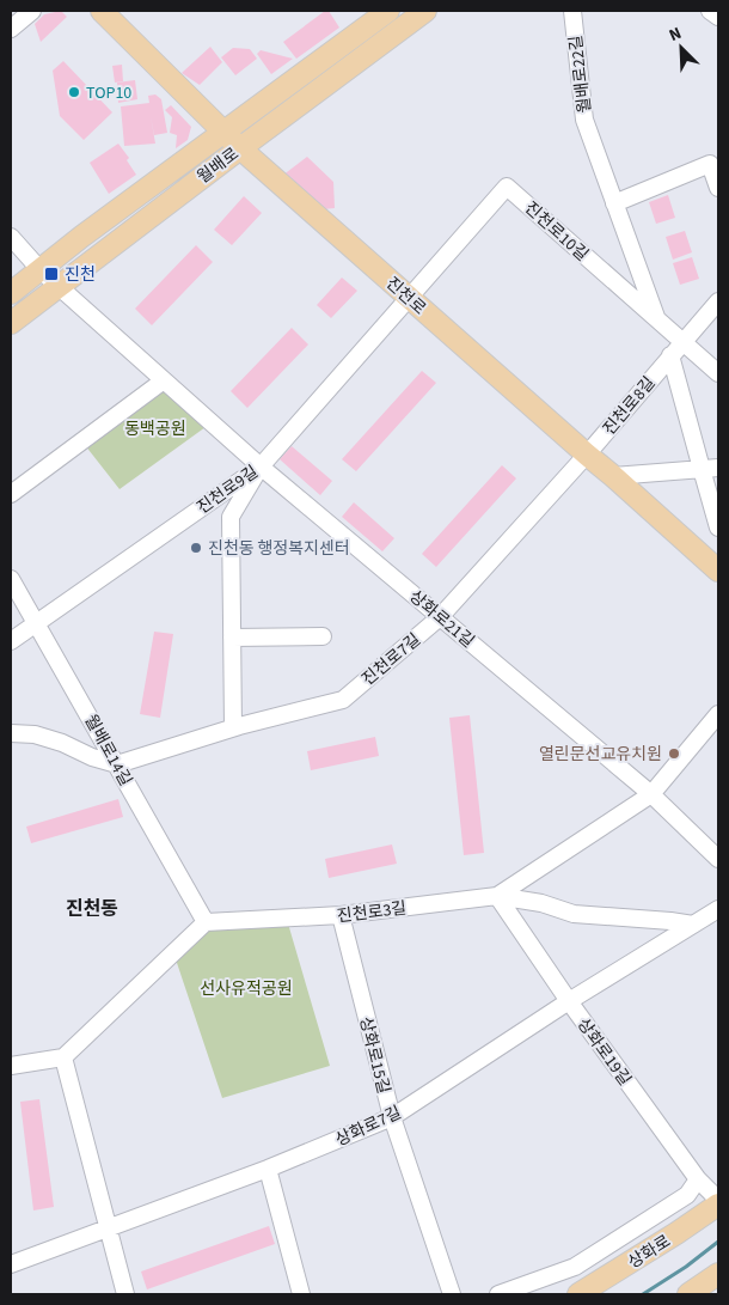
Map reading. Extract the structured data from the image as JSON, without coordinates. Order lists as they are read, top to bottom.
{
  "streets": {
    "main road": ["월배로", "진천로", "상화로"],
    "street": [
      "월배로22길",
      "진천로10길",
      "진천로8길",
      "진천로9길",
      "상화로21길",
      "진천로7길",
      "월배로14길",
      "진천로3길",
      "상화로19길",
      "상화로15길",
      "상화로7길"
    ]
  },
  "crossings": [
    ["월배로22길", "진천로10길"],
    ["월배로", "진천로"],
    ["월배로", "상화로21길"],
    ["진천로10길", "진천로"],
    ["진천로10길", "진천로8길"],
    ["진천로10길", "진천로9길"],
    ["진천로", "진천로8길"],
    ["진천로", "진천로9길"],
    ["진천로", "진천로7길"],
    ["진천로8길", "진천로7길"],
    ["진천로9길", "상화로21길"],
    ["진천로9길", "월배로14길"],
    ["상화로21길", "진천로7길"],
    ["상화로21길", "진천로3길"],
    ["진천로7길", "월배로14길"],
    ["월배로14길", "진천로3길"],
    ["진천로3길", "상화로19길"],
    ["진천로3길", "상화로15길"],
    ["상화로19길", "상화로7길"],
    ["상화로19길", "상화로"],
    ["상화로15길", "상화로7길"]
  ],
  "districts": ["진천동"],
  "parks": ["동백공원", "선사유적공원"],
  "places": {
    "other": ["TOP10", "진천동 행정복지센터", "열린문선교유치원"],
    "transit": ["진천"]
  },
  "north": "top left"
}
